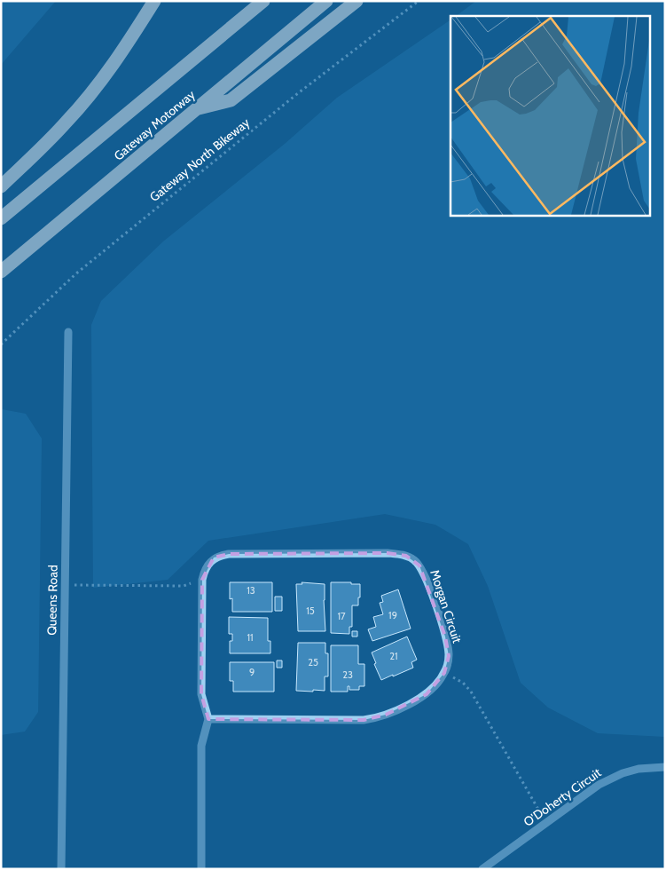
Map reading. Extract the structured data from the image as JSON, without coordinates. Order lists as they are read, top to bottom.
{
  "streets": {
    "highway": ["Gateway Motorway"],
    "street": ["Queens Road", "Morgan Circuit", "O'Doherty Circuit"],
    "path": ["Gateway North Bikeway"]
  },
  "house_numbers": [
    "13",
    "15",
    "19",
    "17",
    "11",
    "21",
    "25",
    "9",
    "23"
  ]
}
